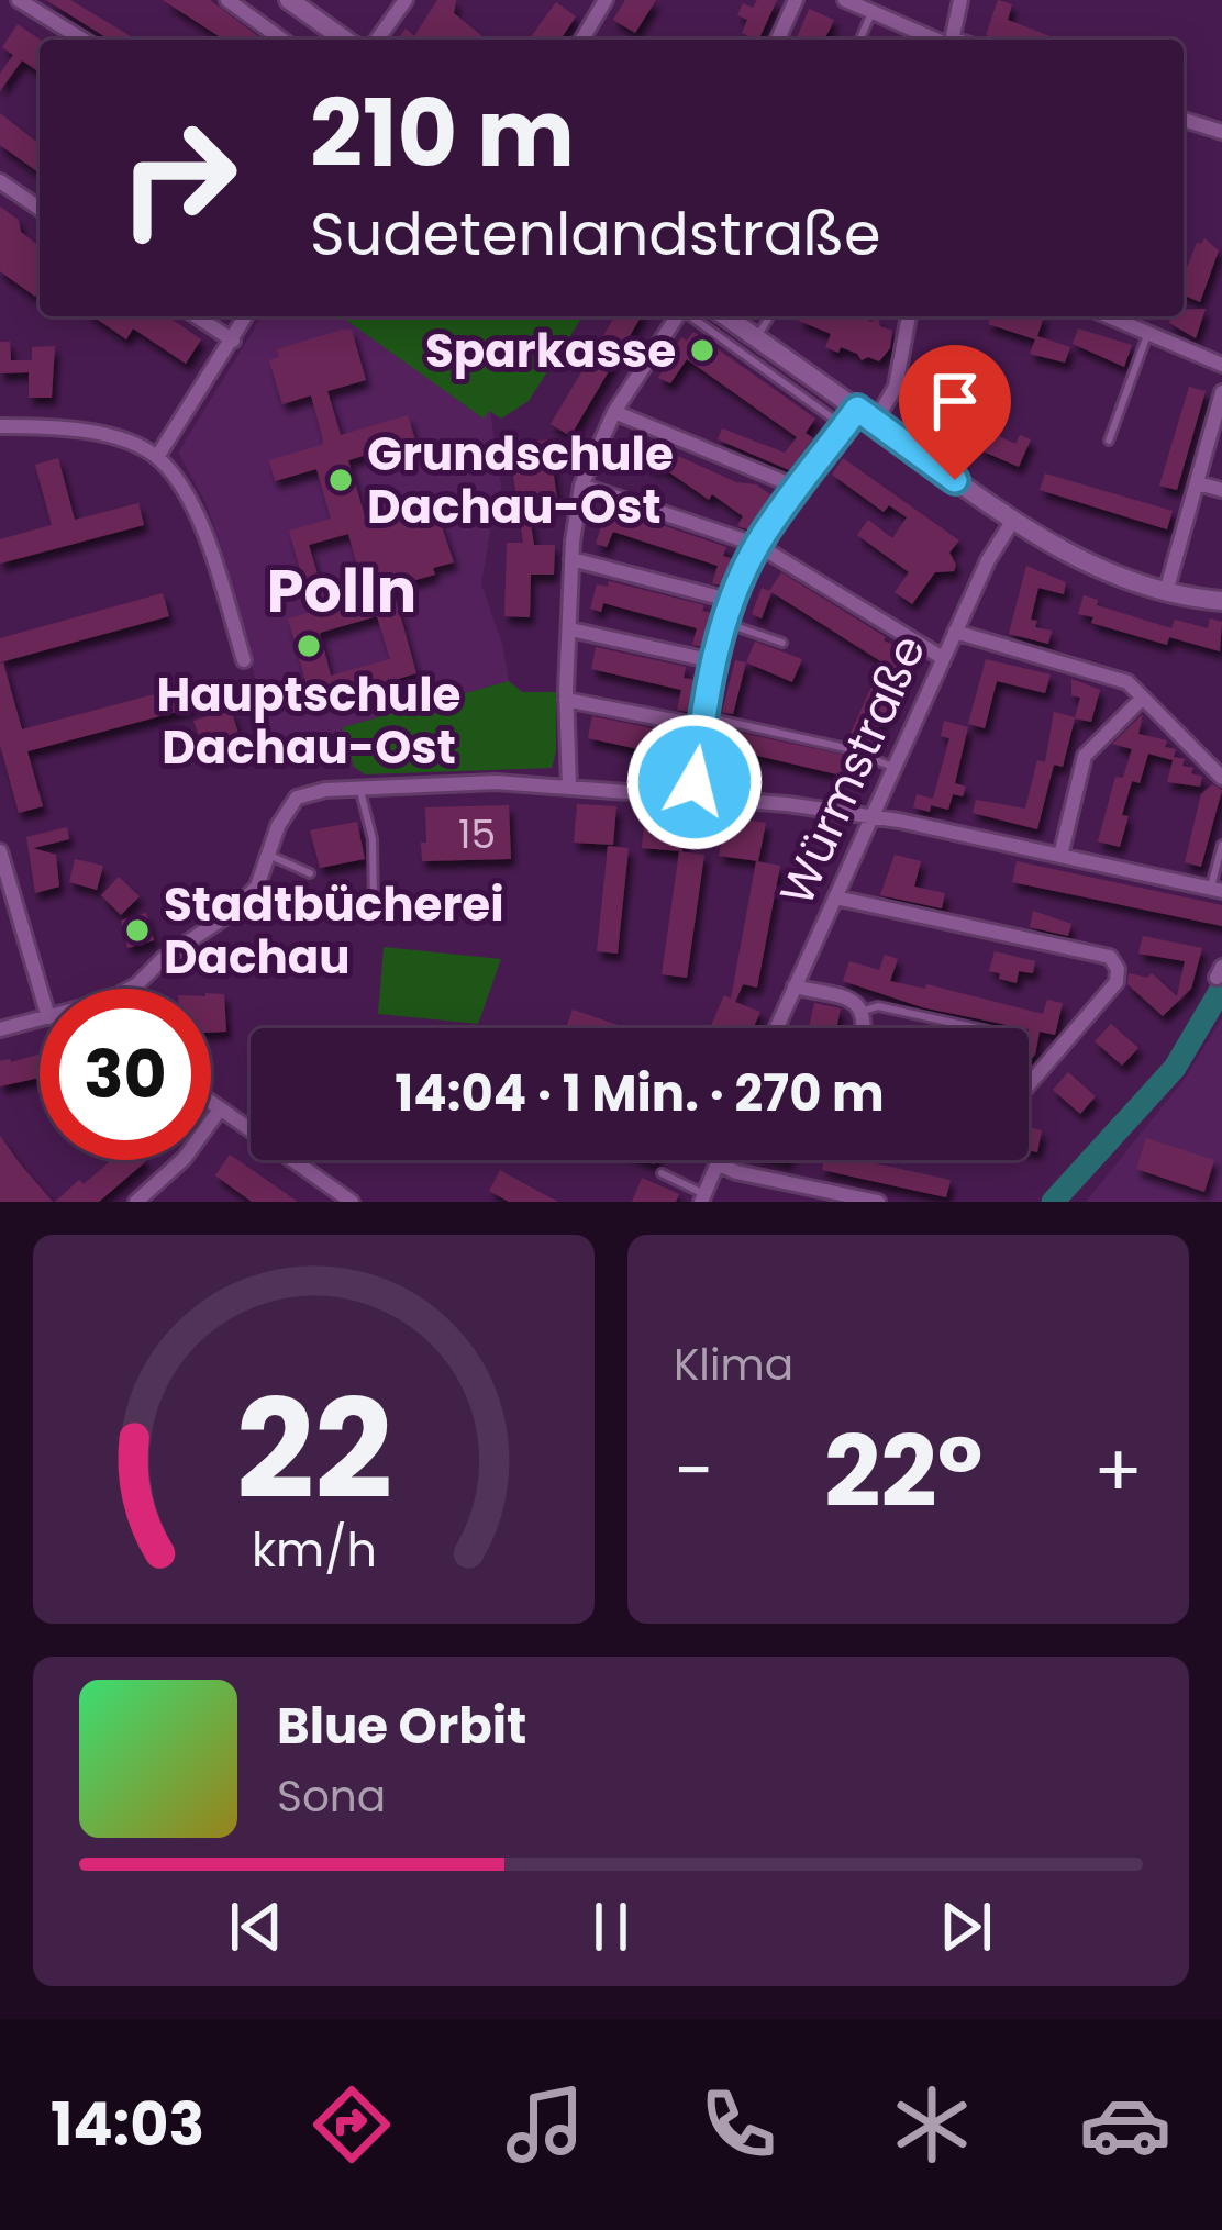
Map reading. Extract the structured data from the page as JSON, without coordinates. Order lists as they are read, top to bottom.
{
  "streets": {
    "street": ["Würmstraße"]
  },
  "districts": ["Polln"],
  "places": [
    "Sparkasse",
    "Grundschule Dachau-Ost",
    "Hauptschule Dachau-Ost",
    "Stadtbücherei Dachau"
  ],
  "house_numbers": ["15"],
  "page": {
    "turn": ["210 m", "Sudetenlandstraße"],
    "limit": "30",
    "trip": "14:04 · 1 Min. · 270 m",
    "tile": "Klima",
    "heat": ["−", "22°", "+"],
    "song": ["Blue Orbit", "Sona"],
    "tabs": "14:03",
    "gauge": ["22", "km/h"]
  }
}
